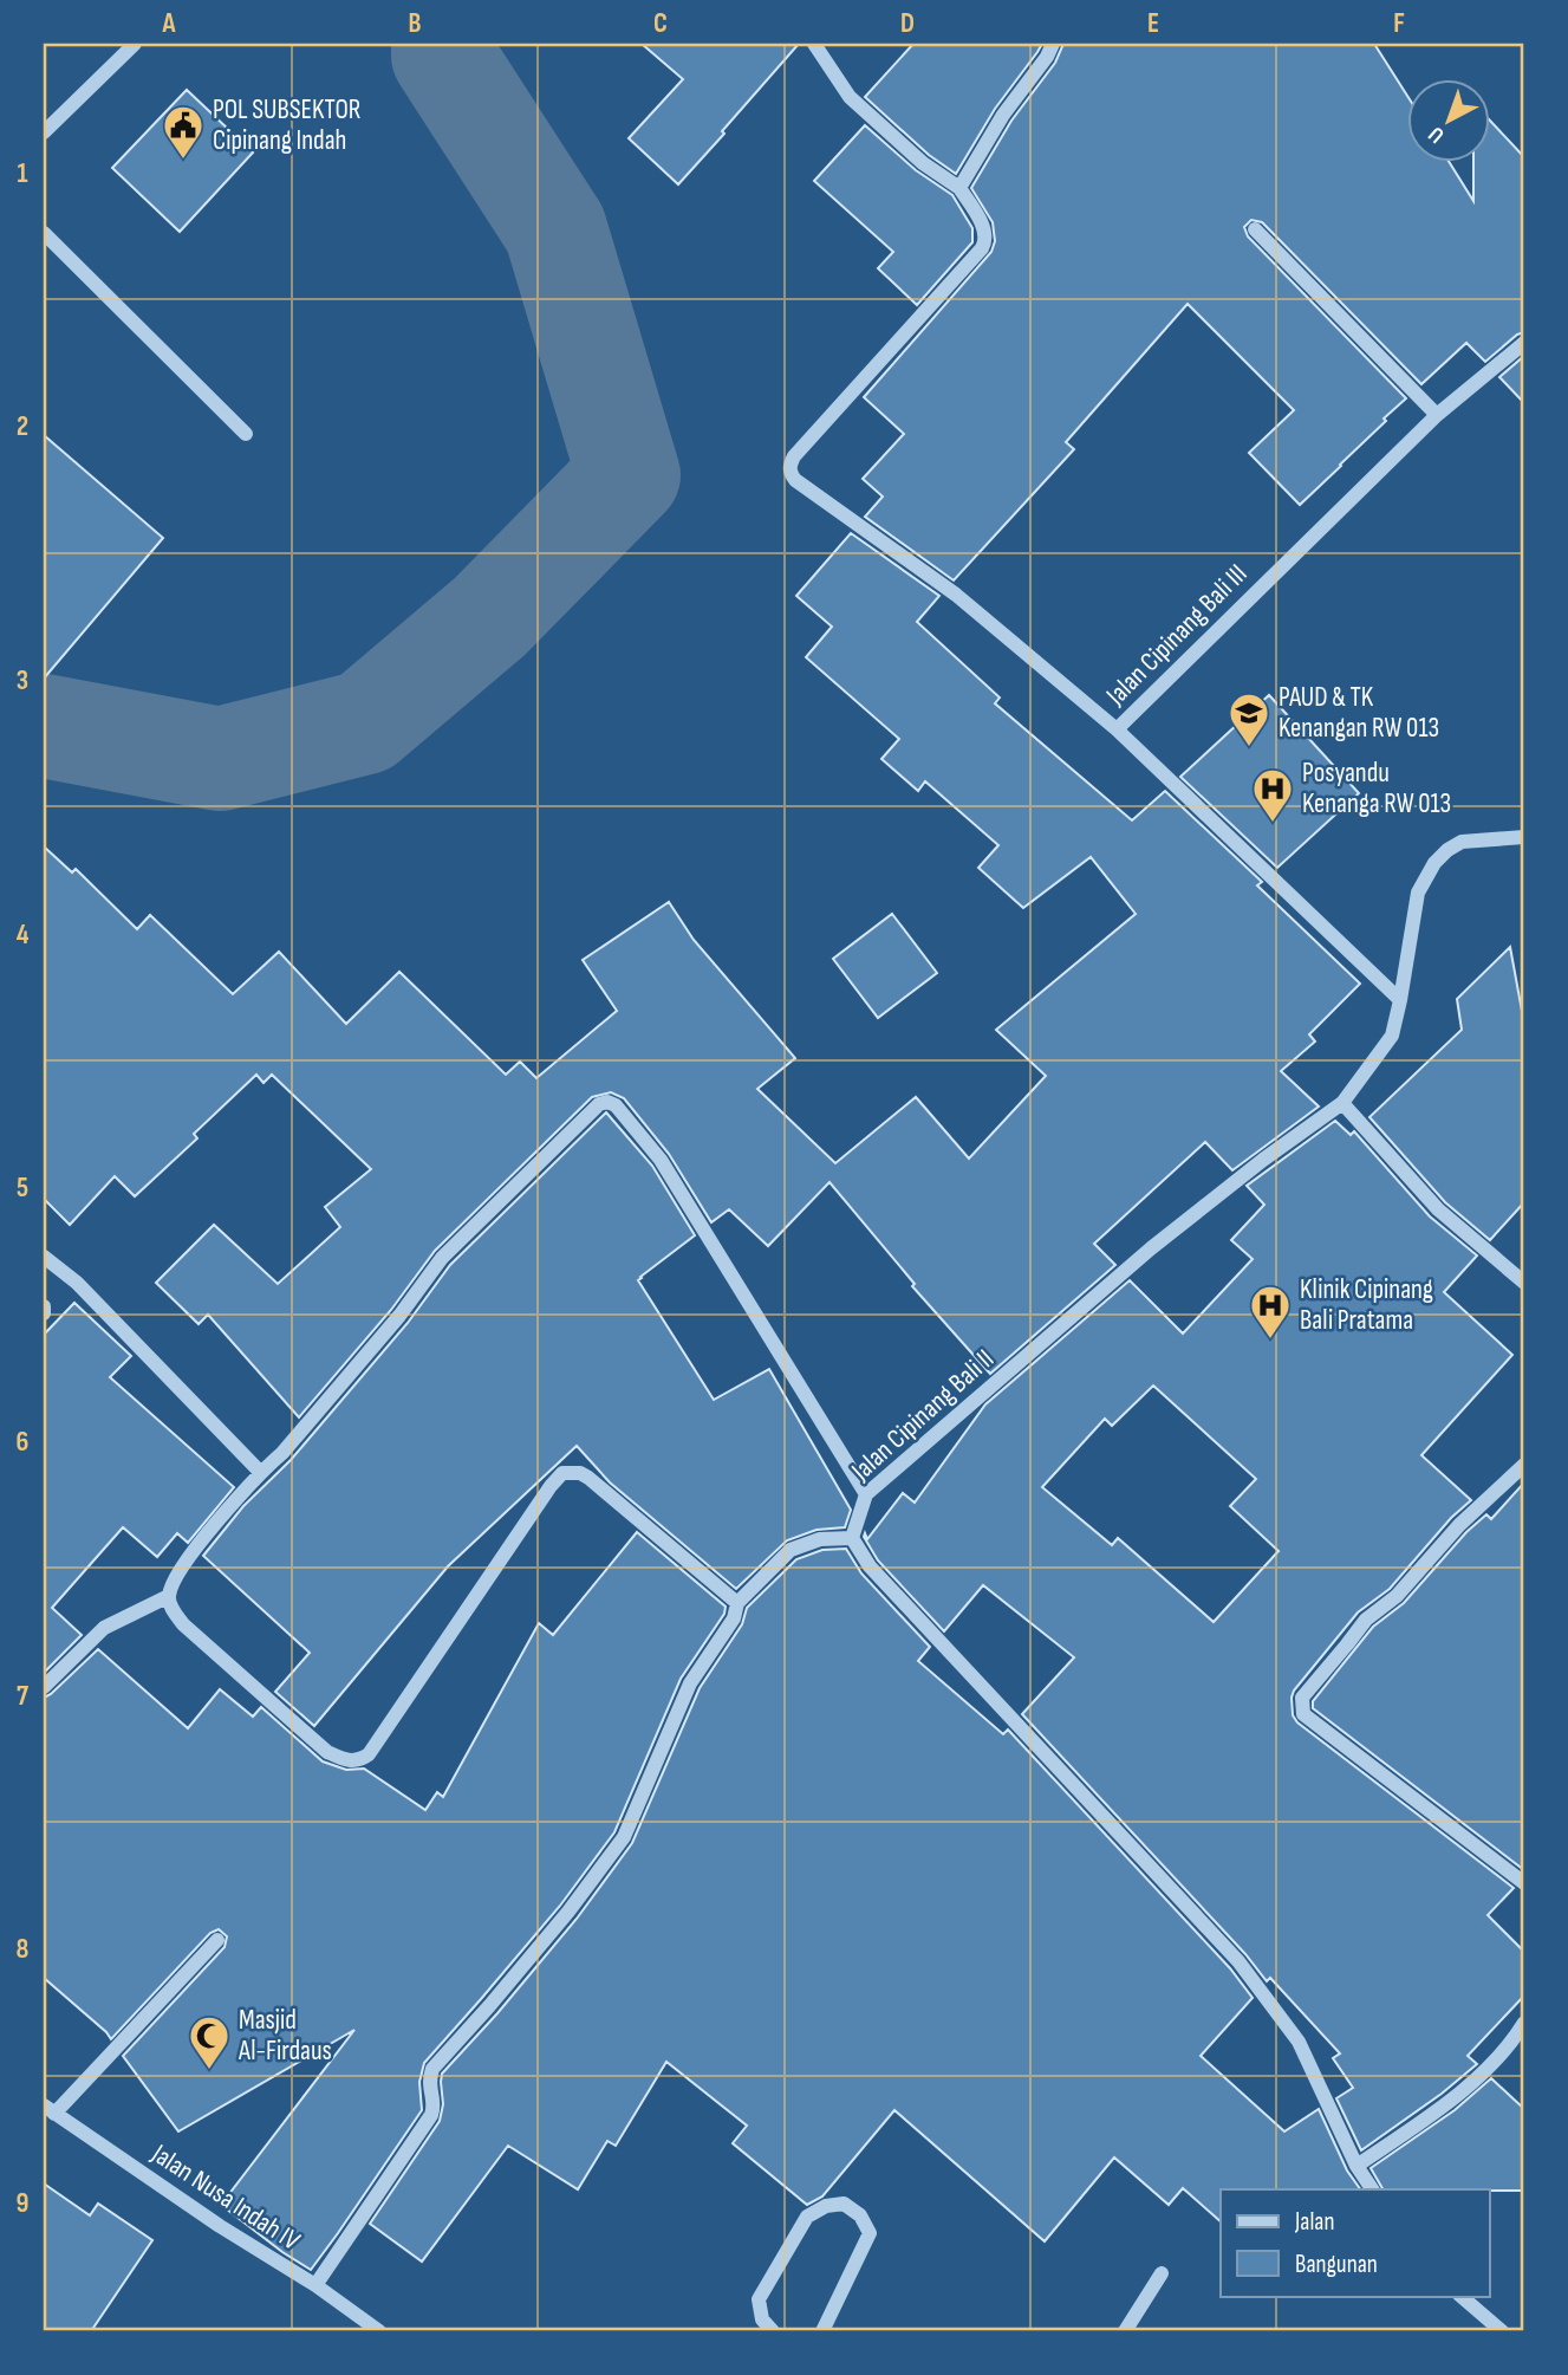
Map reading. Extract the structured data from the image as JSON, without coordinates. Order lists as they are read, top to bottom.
{
  "streets": {
    "street": ["Jalan Cipinang Bali III", "Jalan Cipinang Bali II", "Jalan Nusa Indah IV"]
  },
  "crossings": [
    ["Jalan Cipinang Bali III", "Jalan Cipinang Bali II"]
  ],
  "places": {
    "public building": ["POL SUBSEKTOR Cipinang Indah"],
    "school or university": ["PAUD & TK Kenangan RW 013"],
    "hospital": ["Posyandu Kenanga RW 013", "Klinik Cipinang Bali Pratama"],
    "mosque": ["Masjid Al-Firdaus"]
  },
  "legend": ["Jalan", "Bangunan"],
  "north": "bottom left",
  "grid": {
    "columns": [
      "A",
      "B",
      "C",
      "D",
      "E",
      "F"
    ],
    "rows": [
      "1",
      "2",
      "3",
      "4",
      "5",
      "6",
      "7",
      "8",
      "9"
    ]
  }
}
